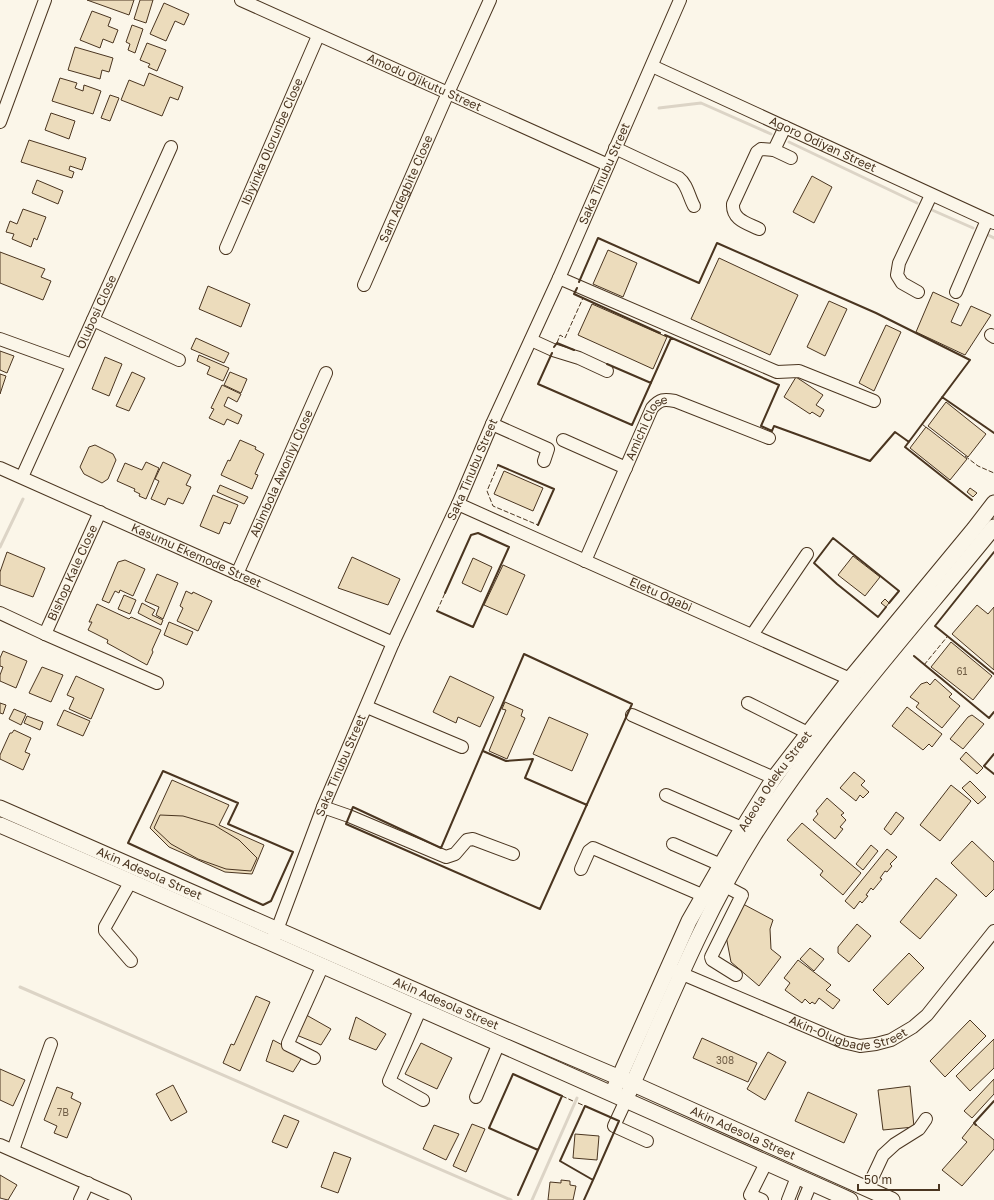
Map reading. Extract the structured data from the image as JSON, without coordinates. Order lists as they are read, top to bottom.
{
  "streets": {
    "main road": ["Adeola Odeku Street", "Akin Adesola Street"],
    "street": [
      "Amodu Ojikutu Street",
      "Ibiyinka Olorunbe Close",
      "Agoro Odiyan Street",
      "Saka Tinubu Street",
      "Sam Adegbite Close",
      "Olubosi Close",
      "Amichi Close",
      "Abimbola Awoniyi Close",
      "Kasumu Ekemode Street",
      "Bishop Kale Close",
      "Eletu Ogabi",
      "Akin-Olugbade Street"
    ]
  },
  "crossings": [
    ["Amodu Ojikutu Street", "Ibiyinka Olorunbe Close"],
    ["Amodu Ojikutu Street", "Saka Tinubu Street"],
    ["Amodu Ojikutu Street", "Sam Adegbite Close"],
    ["Agoro Odiyan Street", "Saka Tinubu Street"],
    ["Saka Tinubu Street", "Kasumu Ekemode Street"],
    ["Saka Tinubu Street", "Eletu Ogabi"],
    ["Saka Tinubu Street", "Akin Adesola Street"],
    ["Olubosi Close", "Kasumu Ekemode Street"],
    ["Amichi Close", "Eletu Ogabi"],
    ["Abimbola Awoniyi Close", "Kasumu Ekemode Street"],
    ["Kasumu Ekemode Street", "Bishop Kale Close"],
    ["Eletu Ogabi", "Adeola Odeku Street"],
    ["Adeola Odeku Street", "Akin Adesola Street"],
    ["Adeola Odeku Street", "Akin-Olugbade Street"]
  ],
  "house_numbers": ["61", "308", "7B"],
  "scale_bar": "50 m"
}
